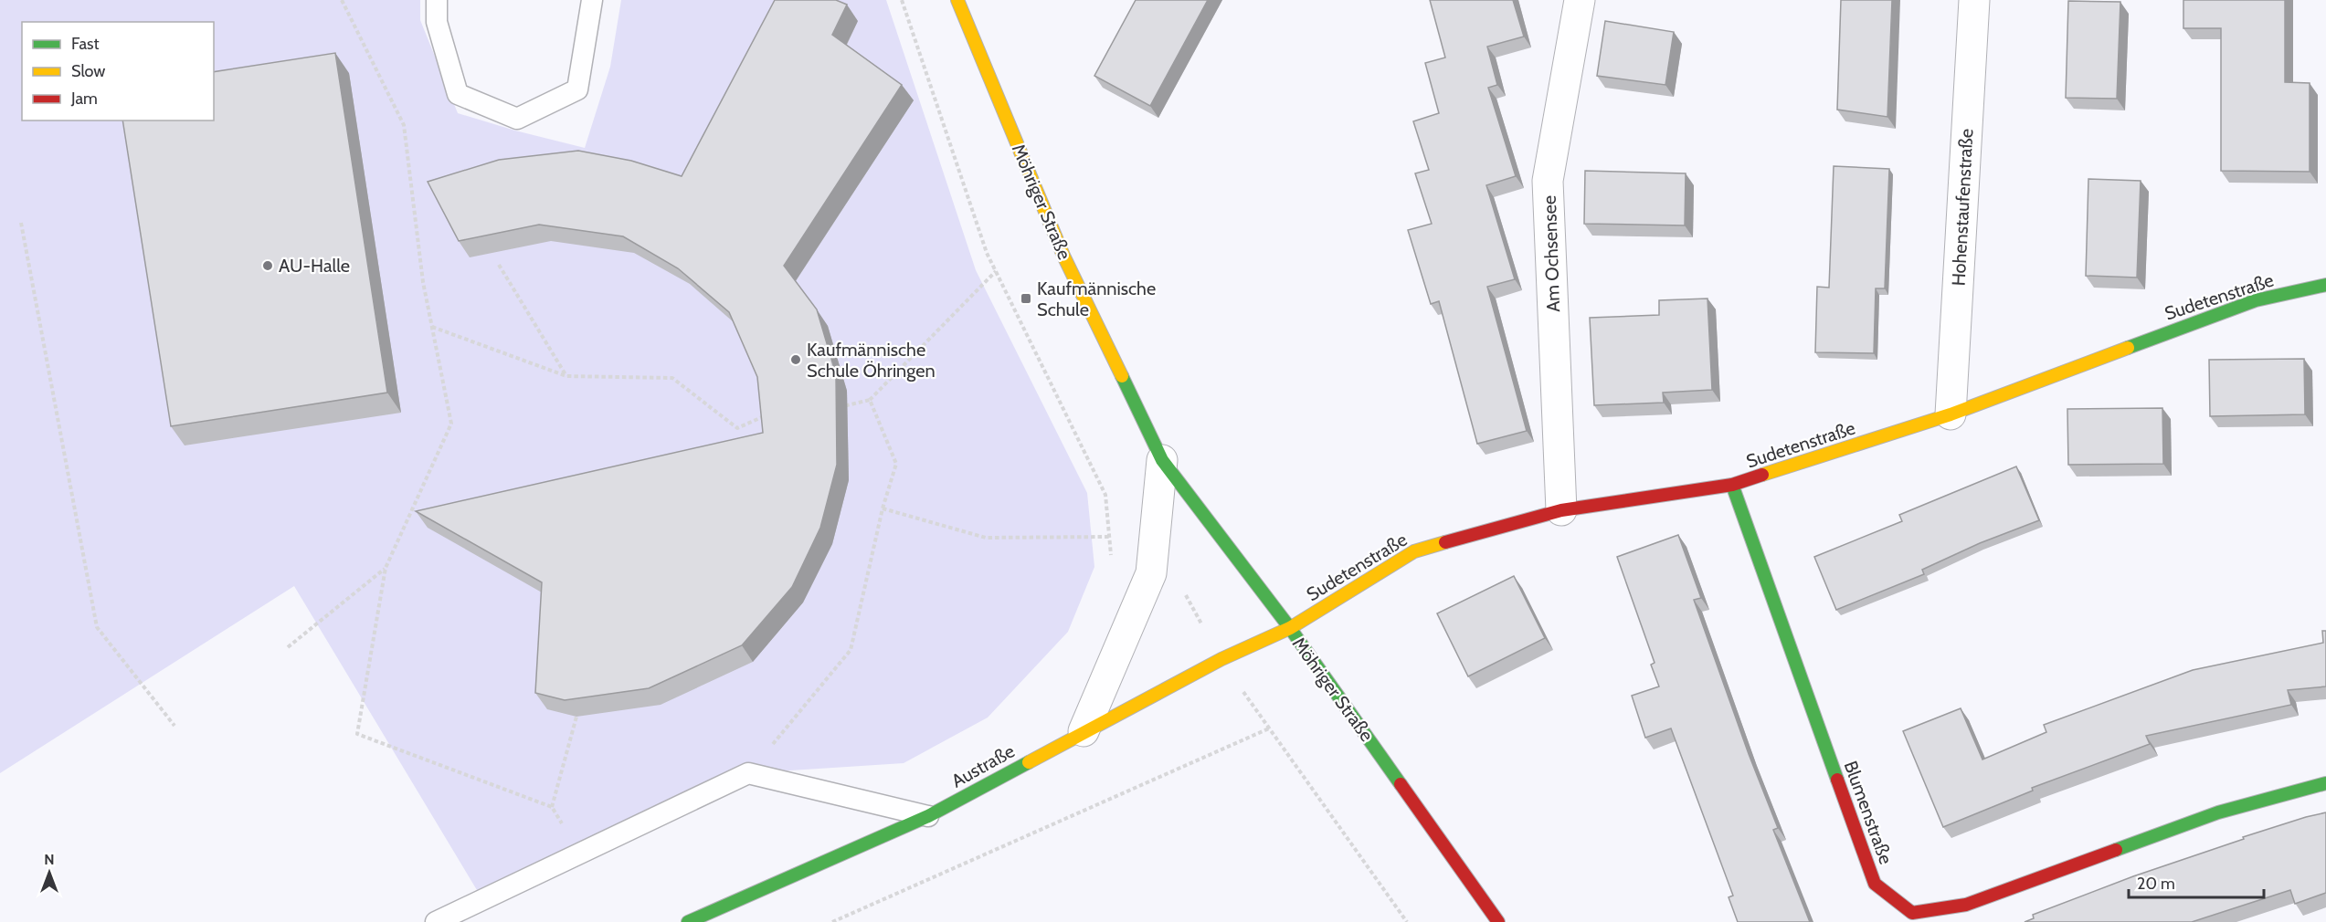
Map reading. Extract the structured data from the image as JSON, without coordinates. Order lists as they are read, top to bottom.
{
  "streets": {
    "street": [
      "Möhriger Straße",
      "Hohenstaufenstraße",
      "Am Ochsensee",
      "Sudetenstraße",
      "Austraße",
      "Blumenstraße"
    ]
  },
  "crossings": [
    ["Möhriger Straße", "Sudetenstraße"],
    ["Möhriger Straße", "Austraße"],
    ["Hohenstaufenstraße", "Sudetenstraße"],
    ["Am Ochsensee", "Sudetenstraße"],
    ["Sudetenstraße", "Austraße"],
    ["Sudetenstraße", "Blumenstraße"]
  ],
  "places": {
    "other": ["AU-Halle", "Kaufmännische Schule Öhringen"],
    "transit": ["Kaufmännische Schule"]
  },
  "legend": ["Fast", "Slow", "Jam"],
  "scale_bar": "20 m",
  "north": "top"
}
